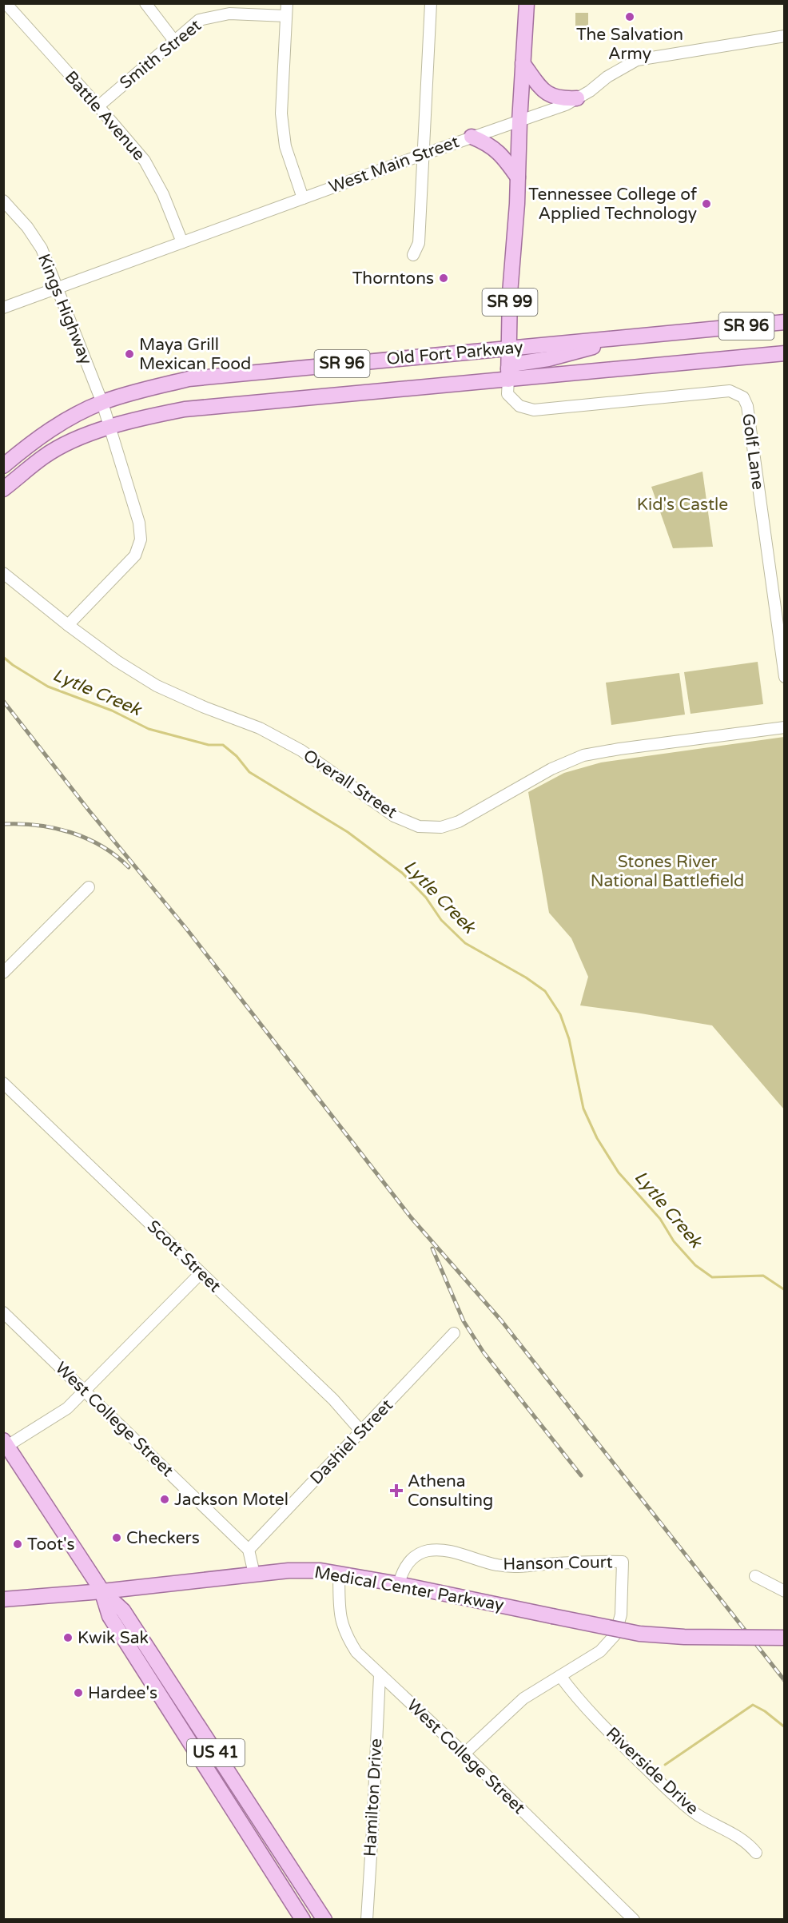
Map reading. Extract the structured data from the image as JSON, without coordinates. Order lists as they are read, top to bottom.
{
  "streets": {
    "main road": [
      "SR 99",
      "SR 96",
      "Old Fort Parkway",
      "Medical Center Parkway",
      "US 41"
    ],
    "street": [
      "Smith Street",
      "Battle Avenue",
      "West Main Street",
      "Kings Highway",
      "Golf Lane",
      "Overall Street",
      "Scott Street",
      "West College Street",
      "Dashiel Street",
      "Hanson Court",
      "Riverside Drive",
      "Hamilton Drive"
    ]
  },
  "crossings": [
    ["Smith Street", "Battle Avenue"],
    ["Battle Avenue", "West Main Street"],
    ["West Main Street", "SR 99"],
    ["West Main Street", "Kings Highway"],
    ["SR 99", "Old Fort Parkway"],
    ["SR 99", "Golf Lane"],
    ["Kings Highway", "Old Fort Parkway"],
    ["Kings Highway", "Overall Street"],
    ["Old Fort Parkway", "Golf Lane"],
    ["Scott Street", "Dashiel Street"],
    ["West College Street", "Dashiel Street"],
    ["West College Street", "Medical Center Parkway"],
    ["West College Street", "Hamilton Drive"],
    ["Hanson Court", "Medical Center Parkway"],
    ["Hanson Court", "Riverside Drive"],
    ["Medical Center Parkway", "US 41"]
  ],
  "water": ["Lytle Creek"],
  "parks": ["Kid's Castle", "Stones River National Battlefield"],
  "places": {
    "other": [
      "The Salvation Army",
      "Tennessee College of Applied Technology",
      "Thorntons",
      "Maya Grill Mexican Food",
      "Jackson Motel",
      "Checkers",
      "Toot's",
      "Kwik Sak",
      "Hardee's"
    ],
    "health": ["Athena Consulting"]
  }
}
